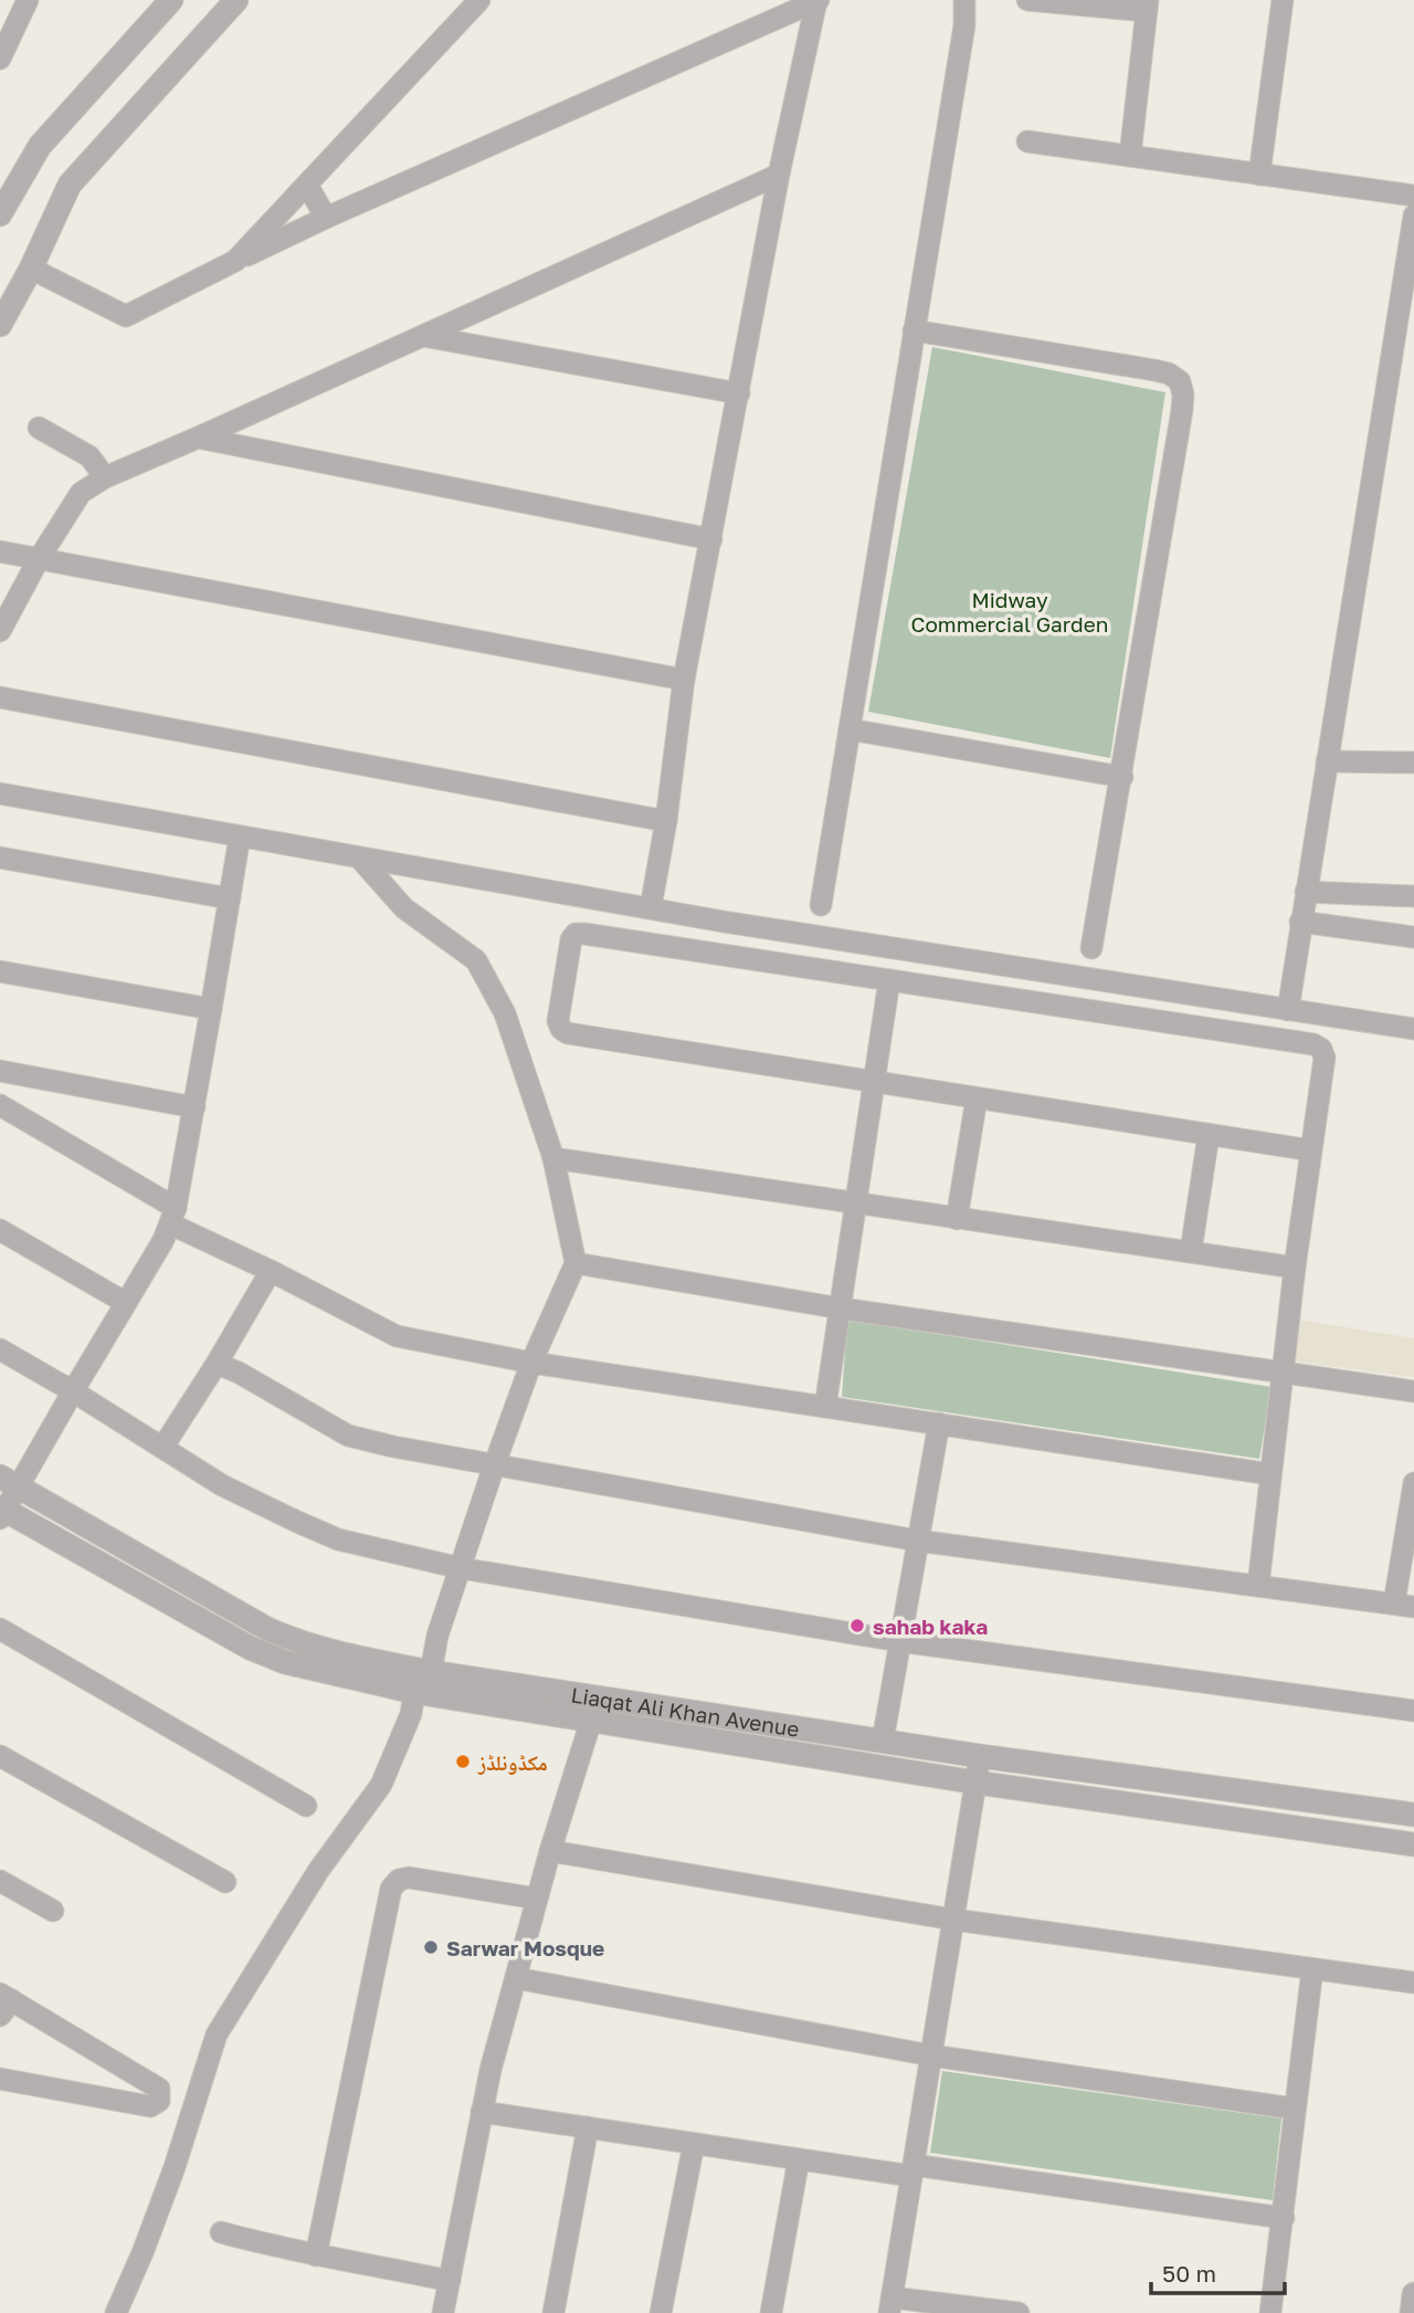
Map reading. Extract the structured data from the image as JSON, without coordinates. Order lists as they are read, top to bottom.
{
  "streets": {
    "street": ["Liaqat Ali Khan Avenue"]
  },
  "parks": ["Midway Commercial Garden"],
  "places": ["sahab kaka", "مکڈونلڈز", "Sarwar Mosque"],
  "scale_bar": "50 m"
}
